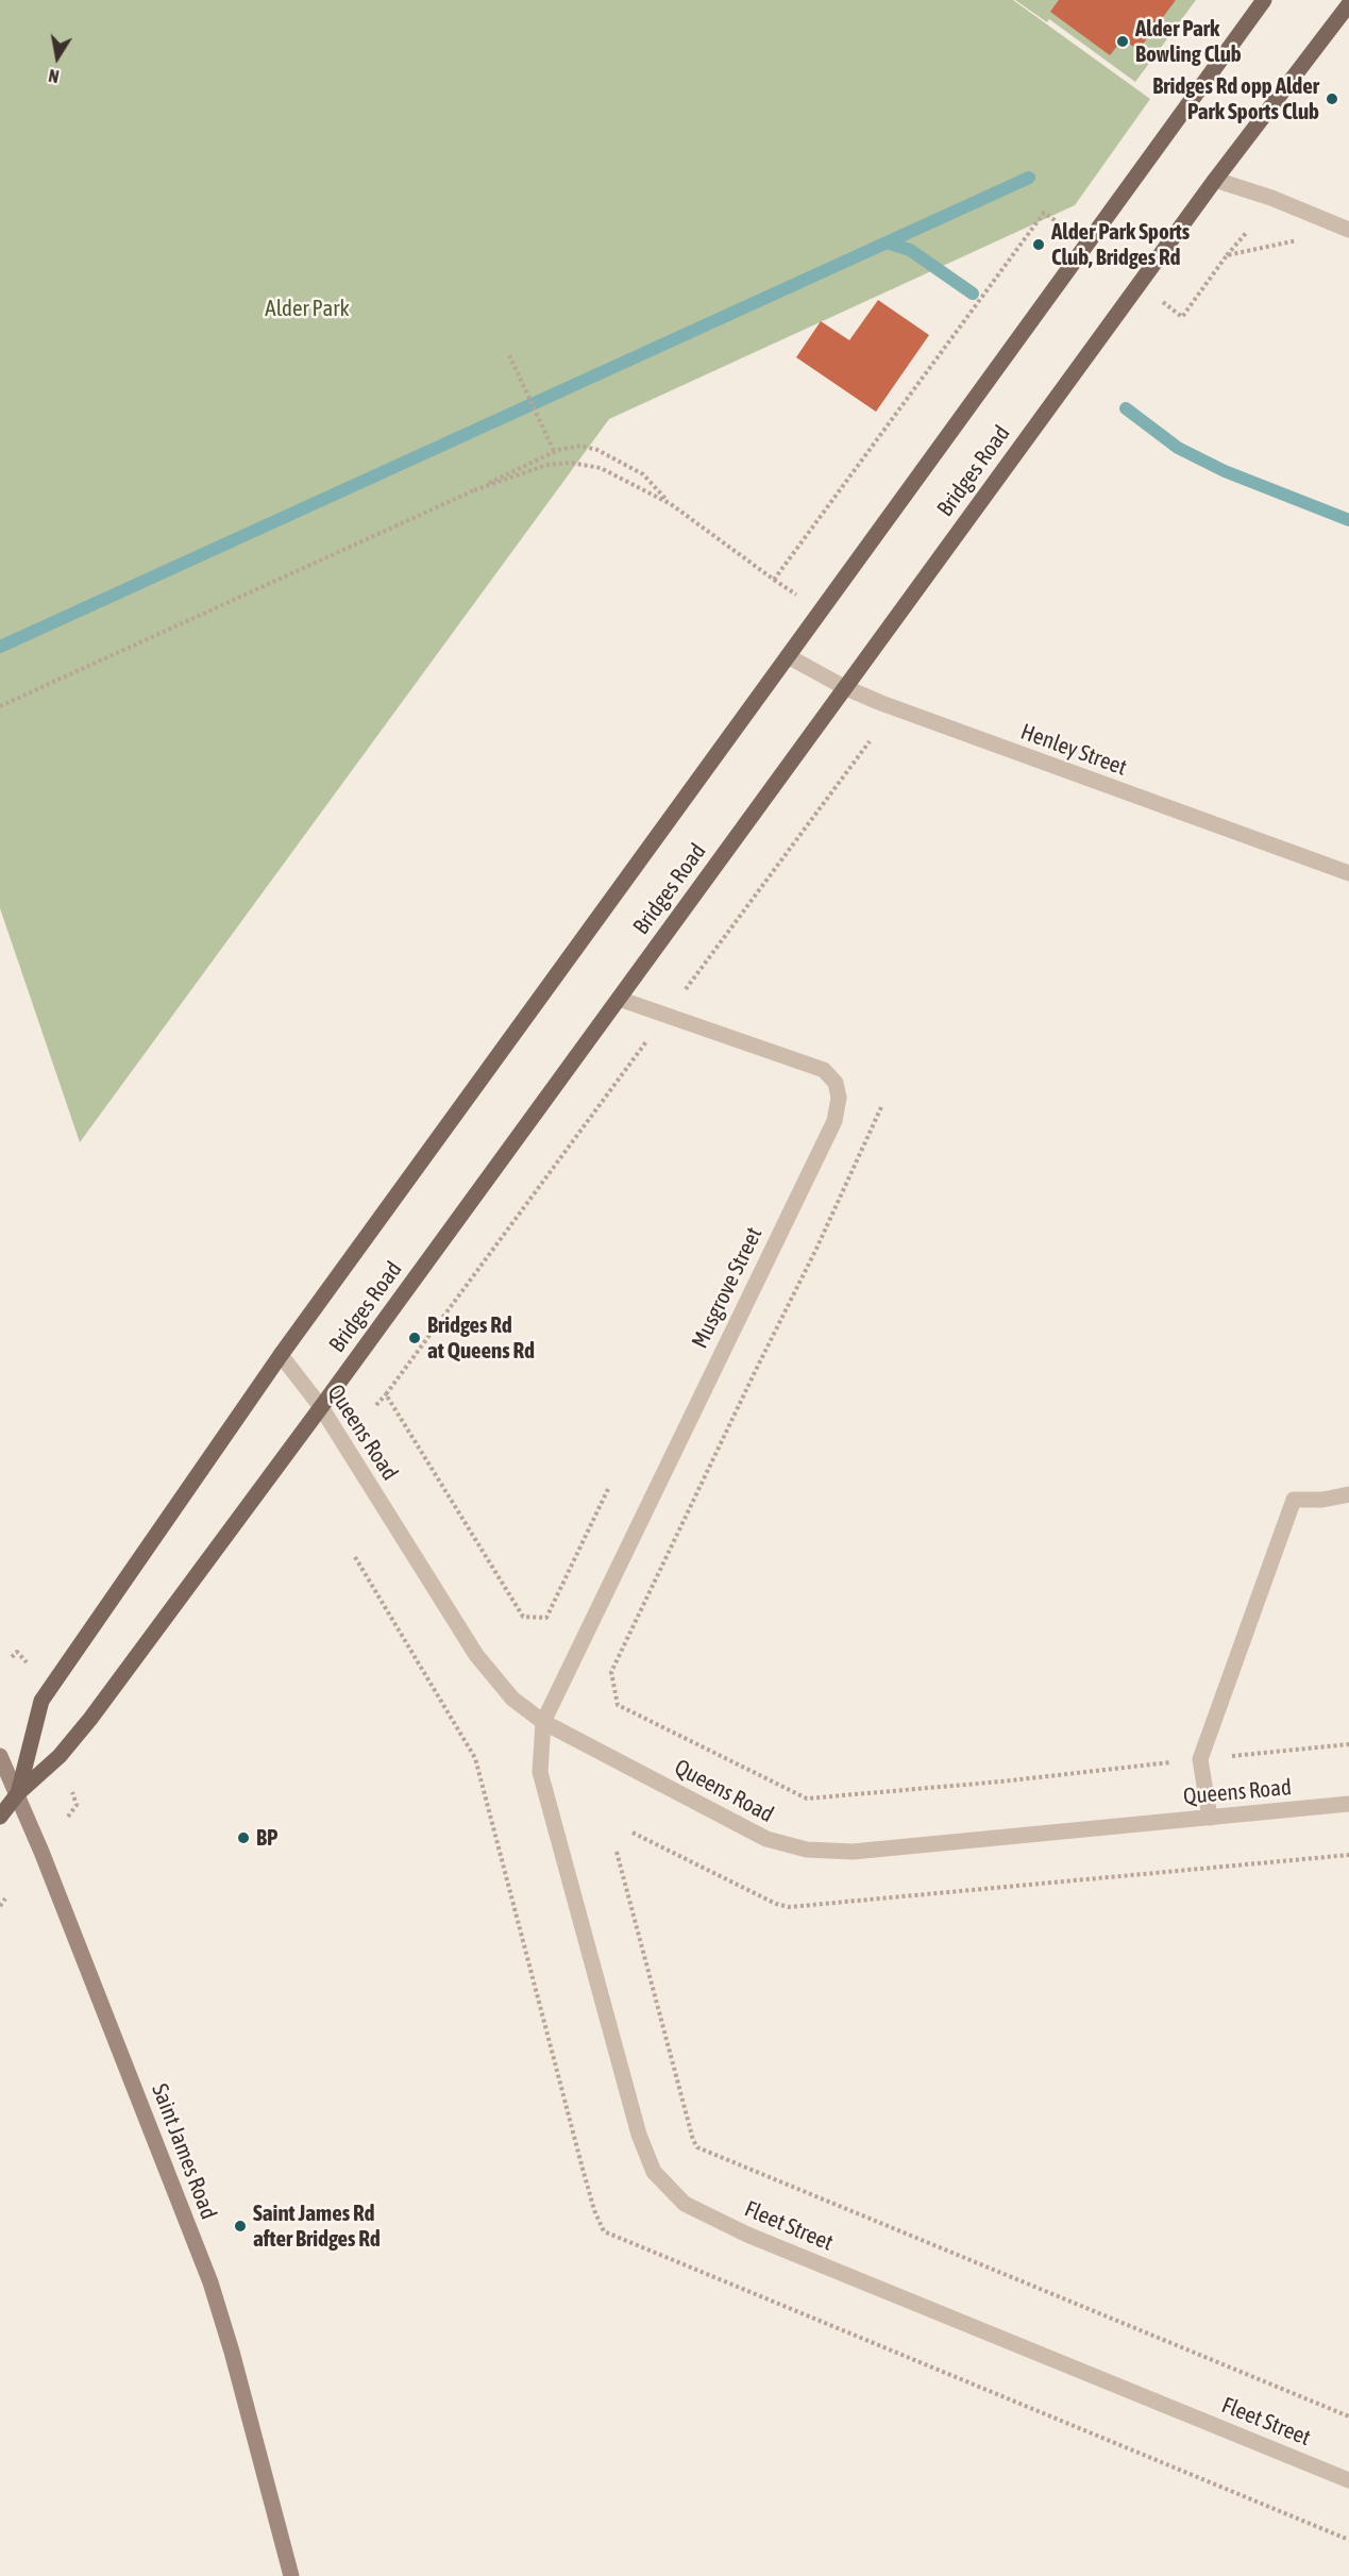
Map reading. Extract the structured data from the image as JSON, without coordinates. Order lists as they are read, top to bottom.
{
  "streets": {
    "main road": ["Bridges Road", "Saint James Road"],
    "street": [
      "Henley Street",
      "Musgrove Street",
      "Queens Road",
      "Fleet Street"
    ]
  },
  "crossings": [
    ["Bridges Road", "Henley Street"],
    ["Bridges Road", "Musgrove Street"],
    ["Bridges Road", "Queens Road"],
    ["Bridges Road", "Saint James Road"],
    ["Musgrove Street", "Queens Road"],
    ["Musgrove Street", "Fleet Street"],
    ["Queens Road", "Fleet Street"]
  ],
  "parks": ["Alder Park"],
  "places": [
    "Alder Park Bowling Club",
    "Bridges Rd opp Alder Park Sports Club",
    "Alder Park Sports Club, Bridges Rd",
    "Bridges Rd at Queens Rd",
    "BP",
    "Saint James Rd after Bridges Rd"
  ],
  "north": "bottom"
}
